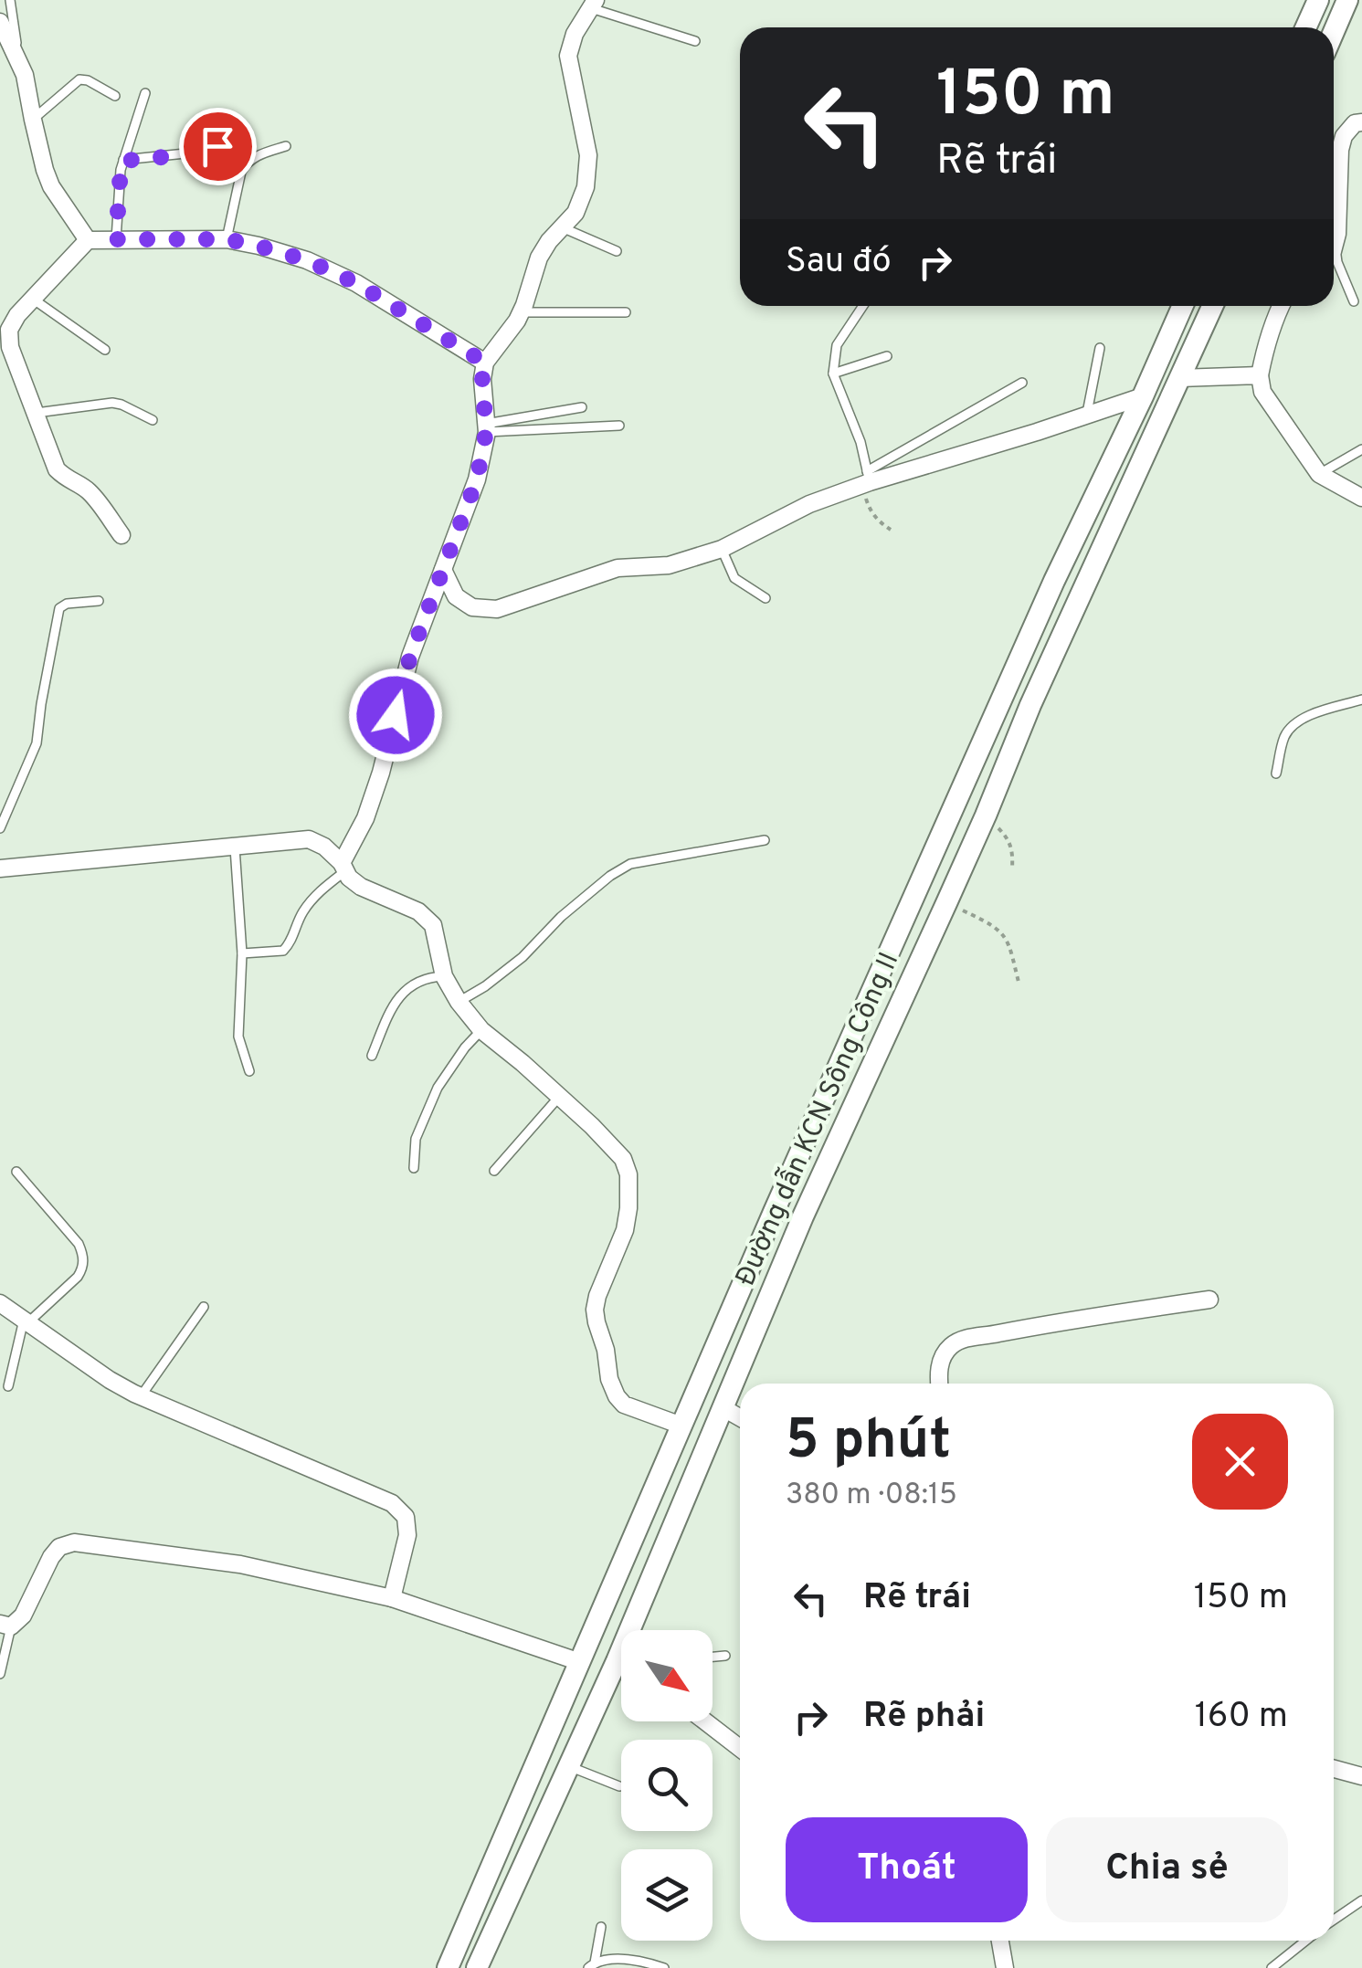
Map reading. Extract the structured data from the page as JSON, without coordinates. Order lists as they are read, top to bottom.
{
  "streets": {
    "street": ["Đường dẫn KCN Sông Công II"]
  },
  "north": "bottom right",
  "page": {
    "turn": ["150 m", "Rẽ trái"],
    "then": "Sau đó",
    "heading": ["5 phút", "380 m · 08:15"],
    "list": [
      {
        "name": "Rẽ trái",
        "value": "150 m"
      },
      {
        "name": "Rẽ phải",
        "value": "160 m"
      }
    ],
    "buttons": ["Thoát", "Chia sẻ"]
  }
}
